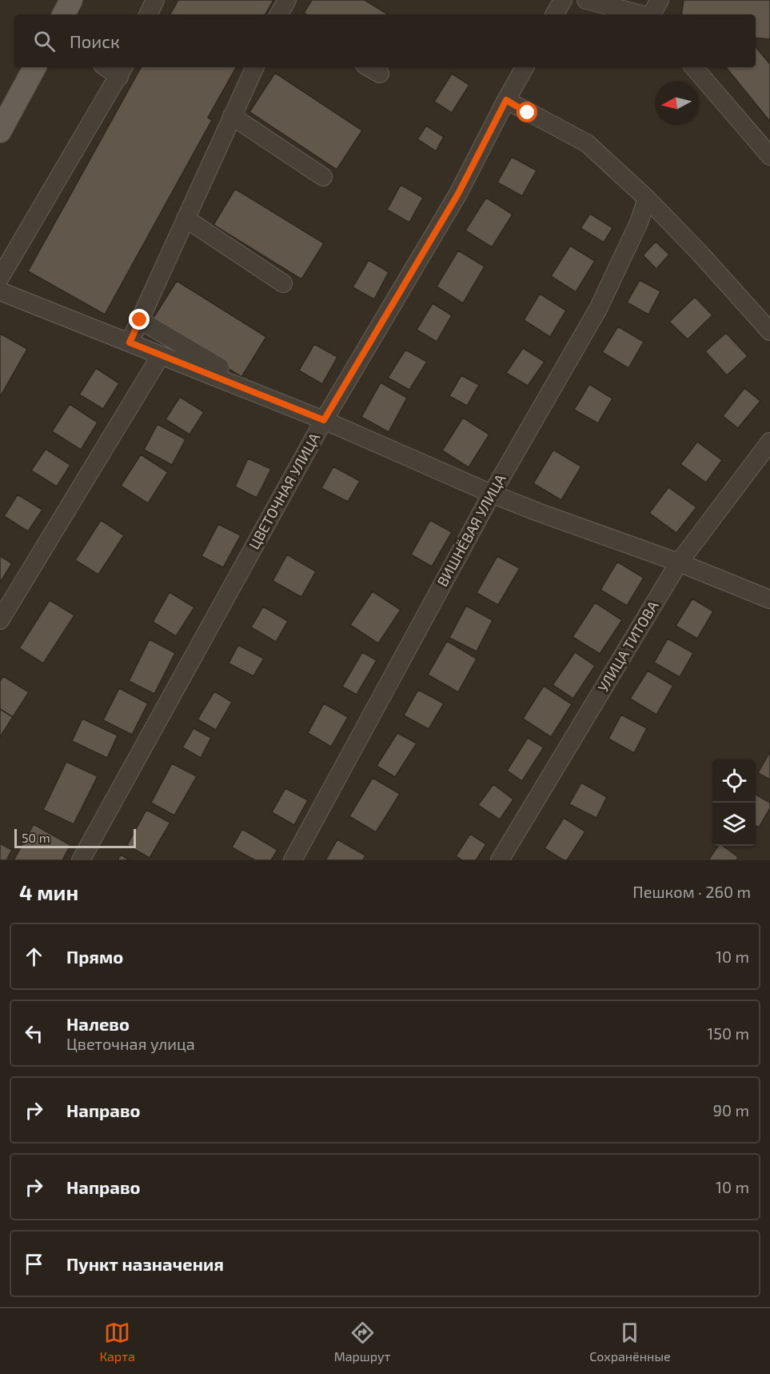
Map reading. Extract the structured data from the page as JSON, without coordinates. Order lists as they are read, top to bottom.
{
  "streets": {
    "street": ["ЦВЕТОЧНАЯ УЛИЦА", "ВИШНЁВАЯ УЛИЦА", "УЛИЦА ТИТОВА"]
  },
  "scale_bar": "50 m",
  "north": "left",
  "page": {
    "search": "Поиск",
    "scale": "50 m",
    "heading": ["4 мин", "Пешком · 260 m"],
    "list": [
      ["Прямо", "10 m"],
      ["Налево", "Цветочная улица", "150 m"],
      ["Направо", "90 m"],
      ["Направо", "10 m"],
      "Пункт назначения"
    ],
    "nav": ["Карта", "Маршрут", "Сохранённые"]
  }
}
